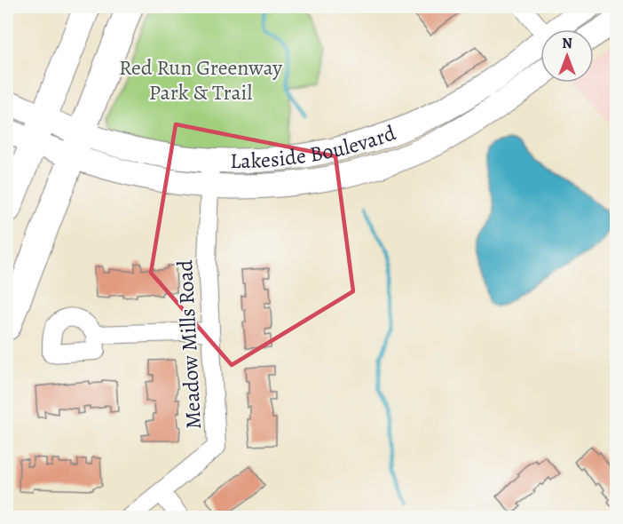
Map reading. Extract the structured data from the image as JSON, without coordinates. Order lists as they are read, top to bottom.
{
  "streets": {
    "main road": ["Lakeside Boulevard"],
    "street": ["Meadow Mills Road"]
  },
  "crossings": [
    ["Lakeside Boulevard", "Meadow Mills Road"]
  ],
  "parks": ["Red Run Greenway Park & Trail"],
  "north": "top"
}
